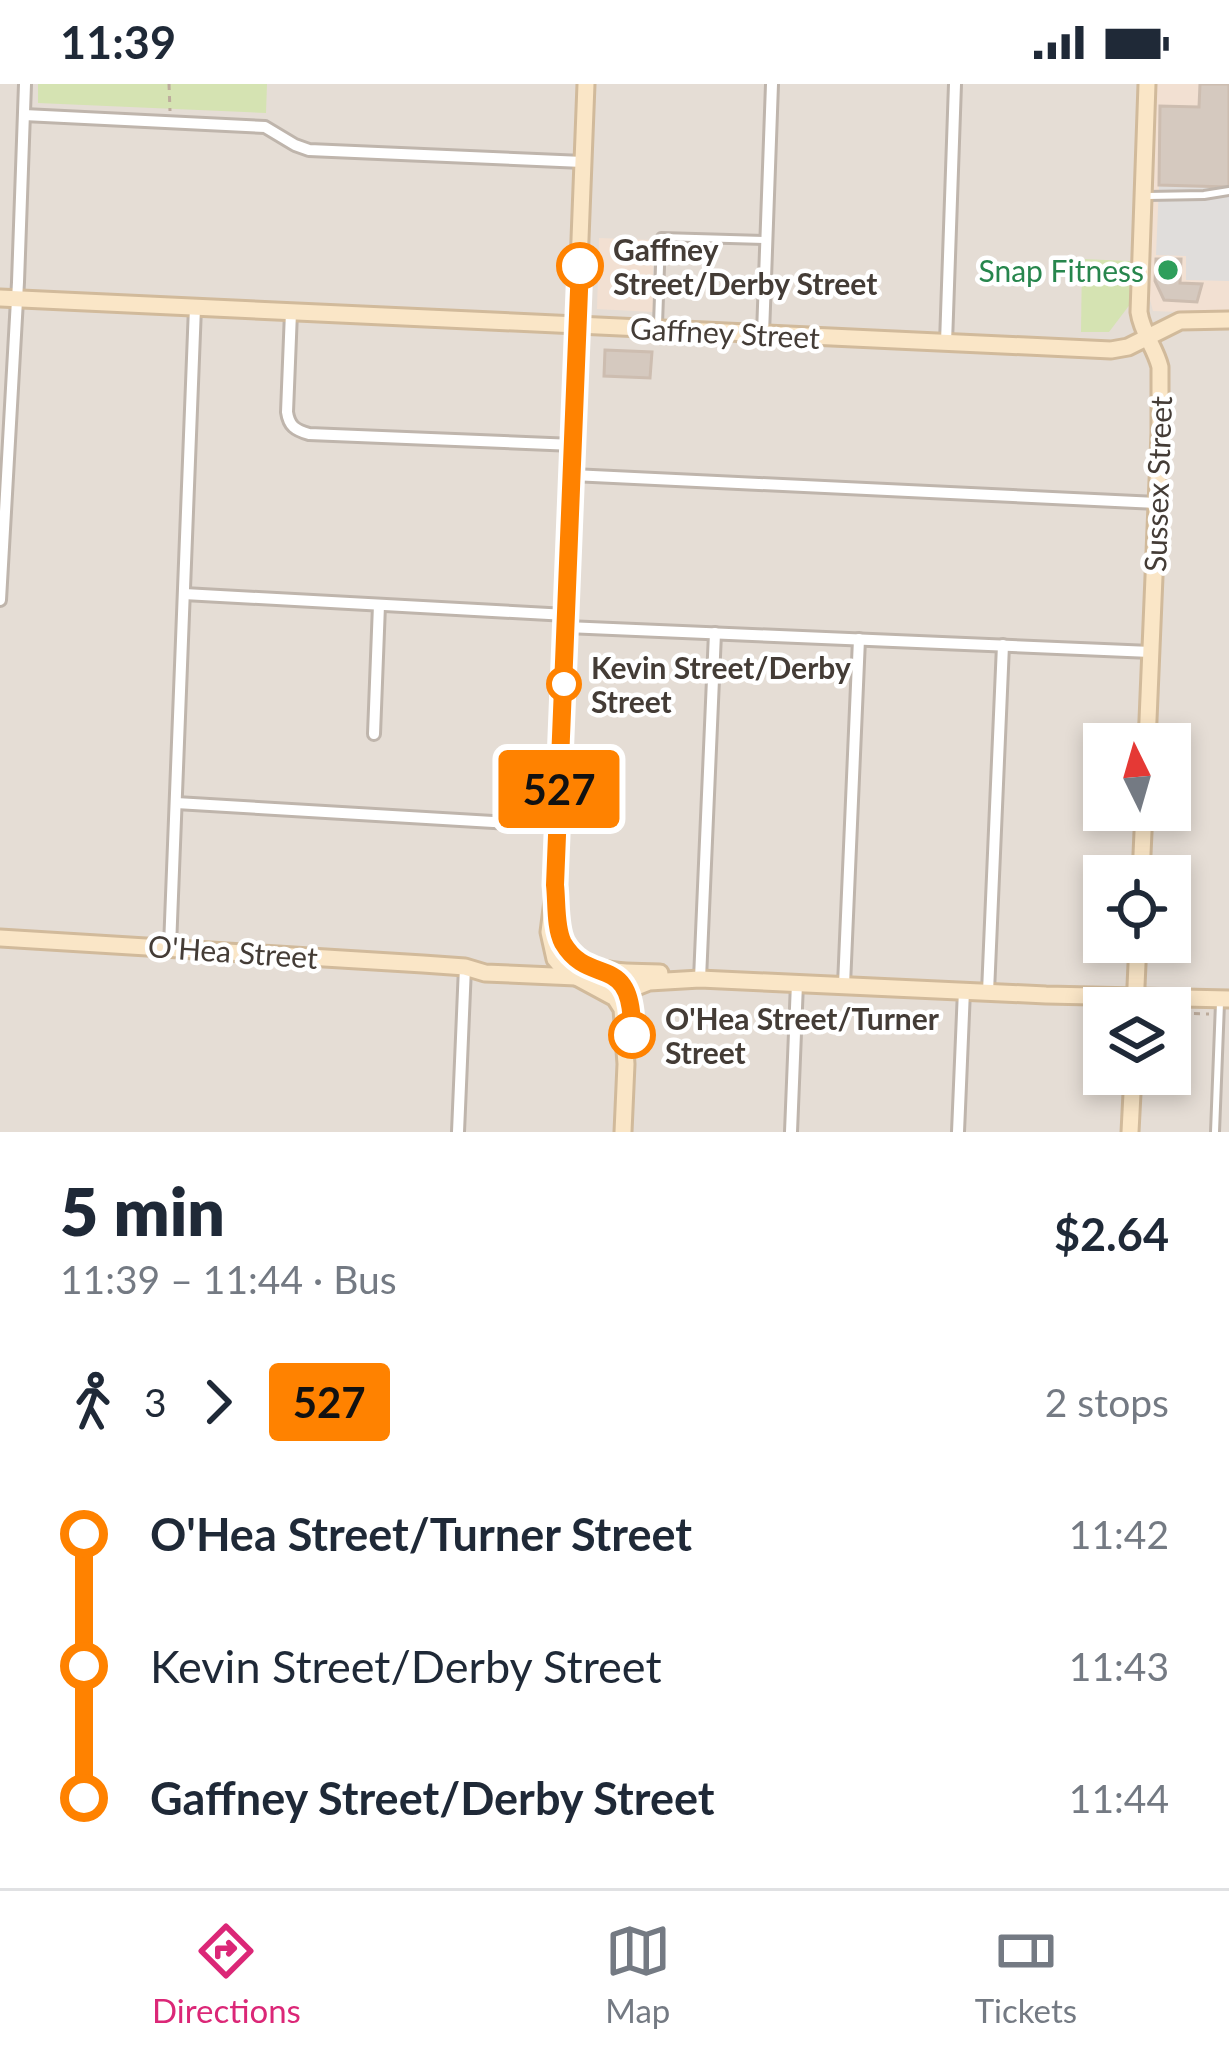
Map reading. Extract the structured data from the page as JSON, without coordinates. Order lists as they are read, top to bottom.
{
  "streets": {
    "street": ["Gaffney Street", "Sussex Street", "O'Hea Street"]
  },
  "crossings": [
    ["Gaffney Street", "Sussex Street"]
  ],
  "places": [
    "Gaffney Street/Derby Street",
    "Snap Fitness",
    "Kevin Street/Derby Street",
    "O'Hea Street/Turner Street"
  ],
  "lines": ["bus line 527"],
  "north": "top",
  "page": {
    "status": "11:39",
    "on_map": "527",
    "heading": ["5 min", "11:39 – 11:44 · Bus", "$2.64"],
    "legs": ["3", "527", "2 stops"],
    "list": [
      {
        "name": "O'Hea Street/Turner Street",
        "value": "11:42"
      },
      {
        "name": "Kevin Street/Derby Street",
        "value": "11:43"
      },
      {
        "name": "Gaffney Street/Derby Street",
        "value": "11:44"
      }
    ],
    "tabs": ["Directions", "Map", "Tickets"]
  }
}
